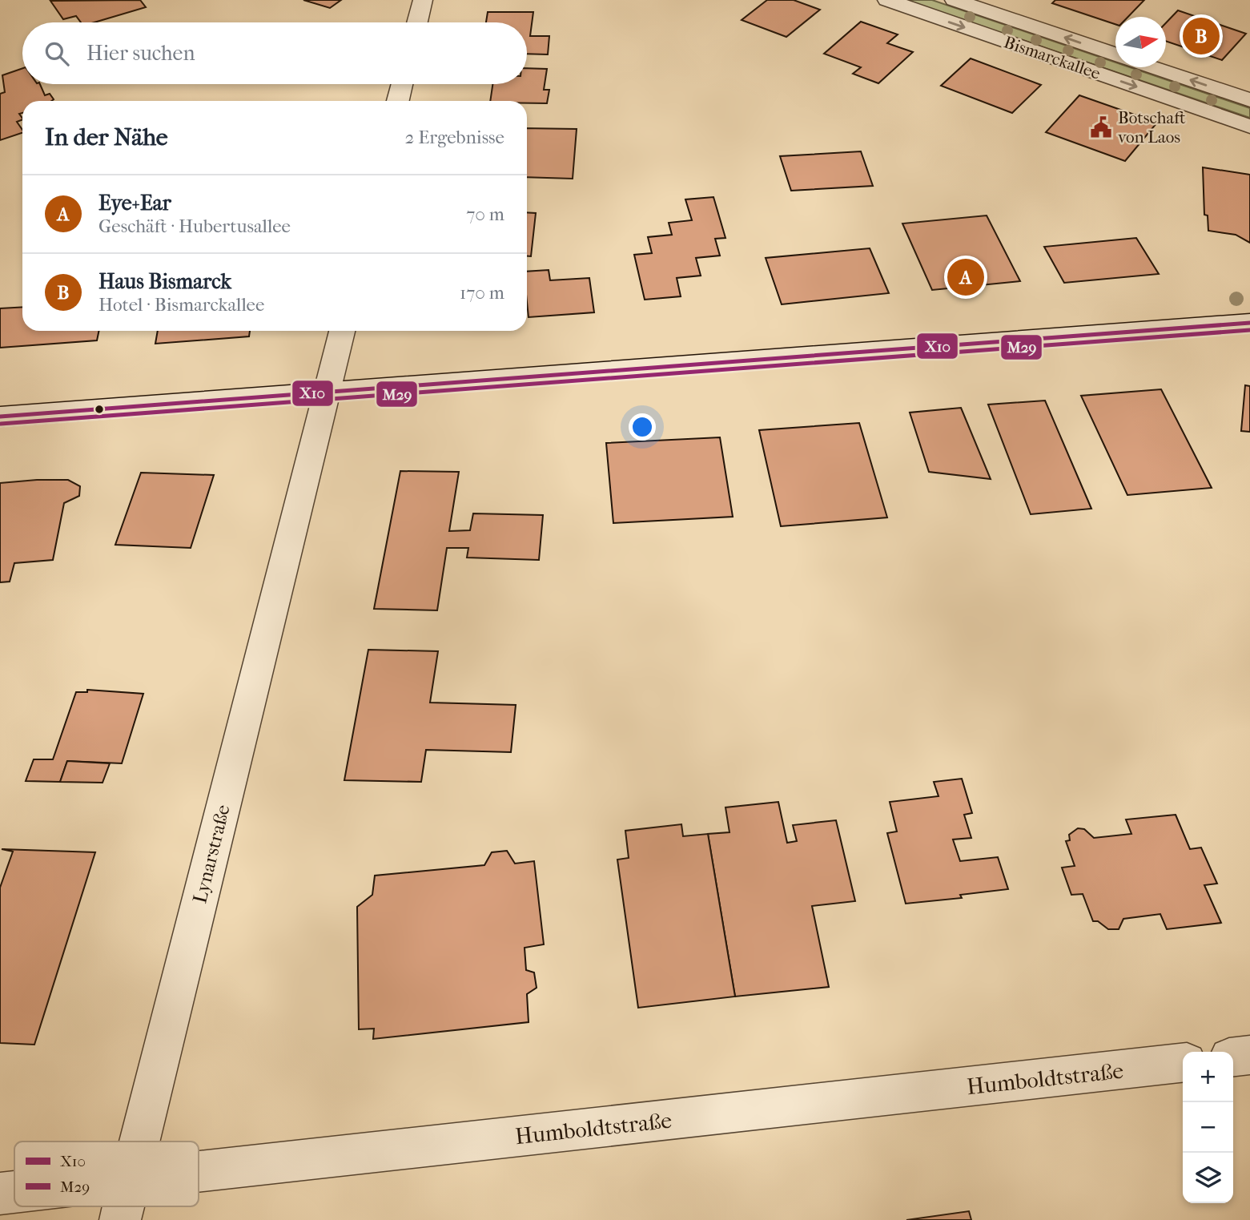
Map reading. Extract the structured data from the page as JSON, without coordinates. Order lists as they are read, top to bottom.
{
  "streets": {
    "street": ["Bismarckallee", "Lynarstraße", "Humboldtstraße"]
  },
  "places": {
    "public building": ["Botschaft von Laos"]
  },
  "lines": ["transit line X10", "transit line M29"],
  "legend": ["X10", "M29"],
  "north": "right",
  "page": {
    "pins": ["B", "A"],
    "search": "Hier suchen",
    "heading": ["In der Nähe", "2 Ergebnisse"],
    "list": [
      {
        "mark": "A",
        "name": "Eye+Ear",
        "note": "Geschäft · Hubertusallee",
        "value": "70 m"
      },
      {
        "mark": "B",
        "name": "Haus Bismarck",
        "note": "Hotel · Bismarckallee",
        "value": "170 m"
      }
    ],
    "map_buttons": ["+", "−"]
  }
}
